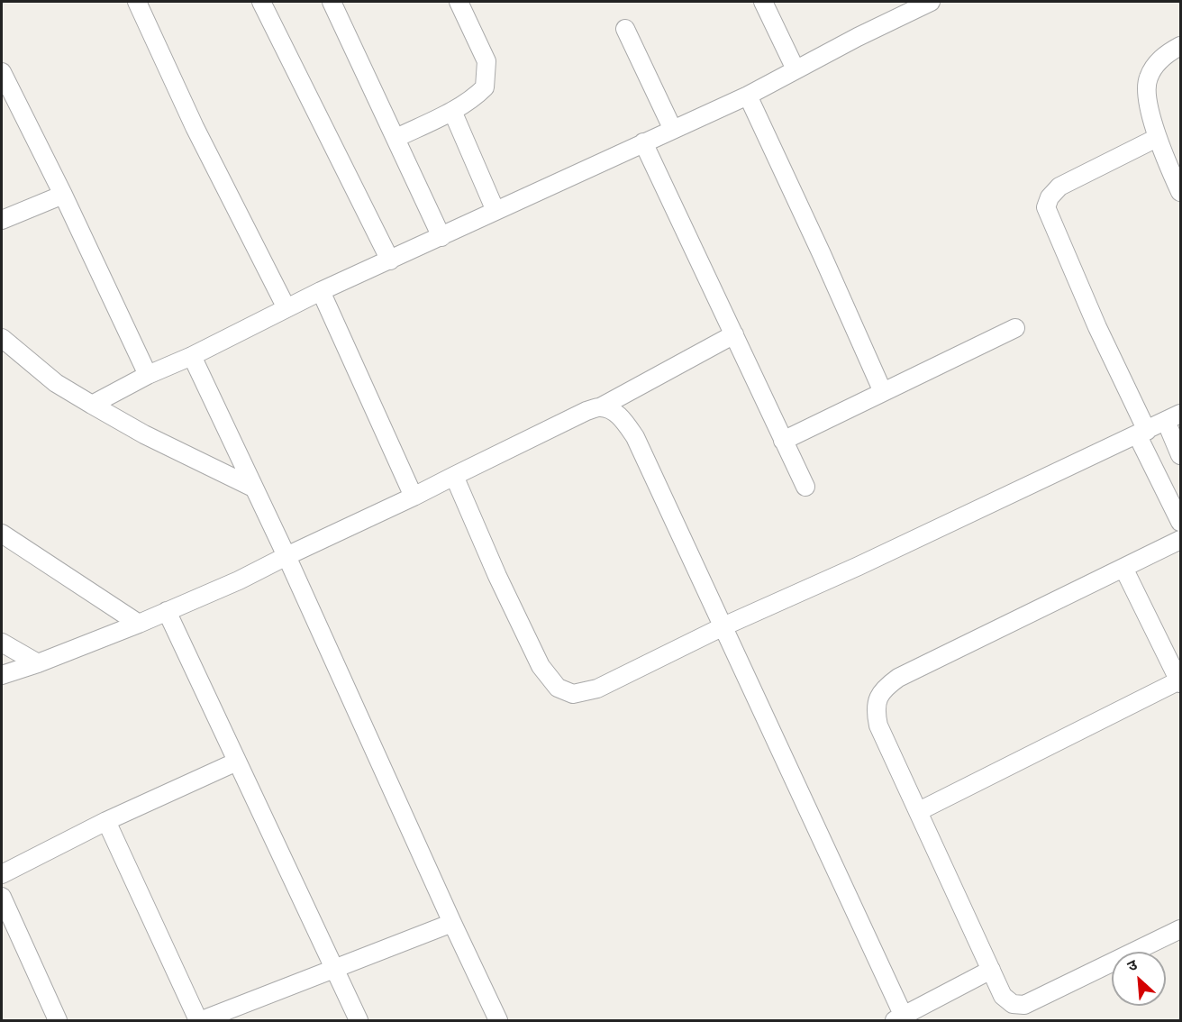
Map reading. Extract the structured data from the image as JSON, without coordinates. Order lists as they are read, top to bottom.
{
  "north": "top left"
}
